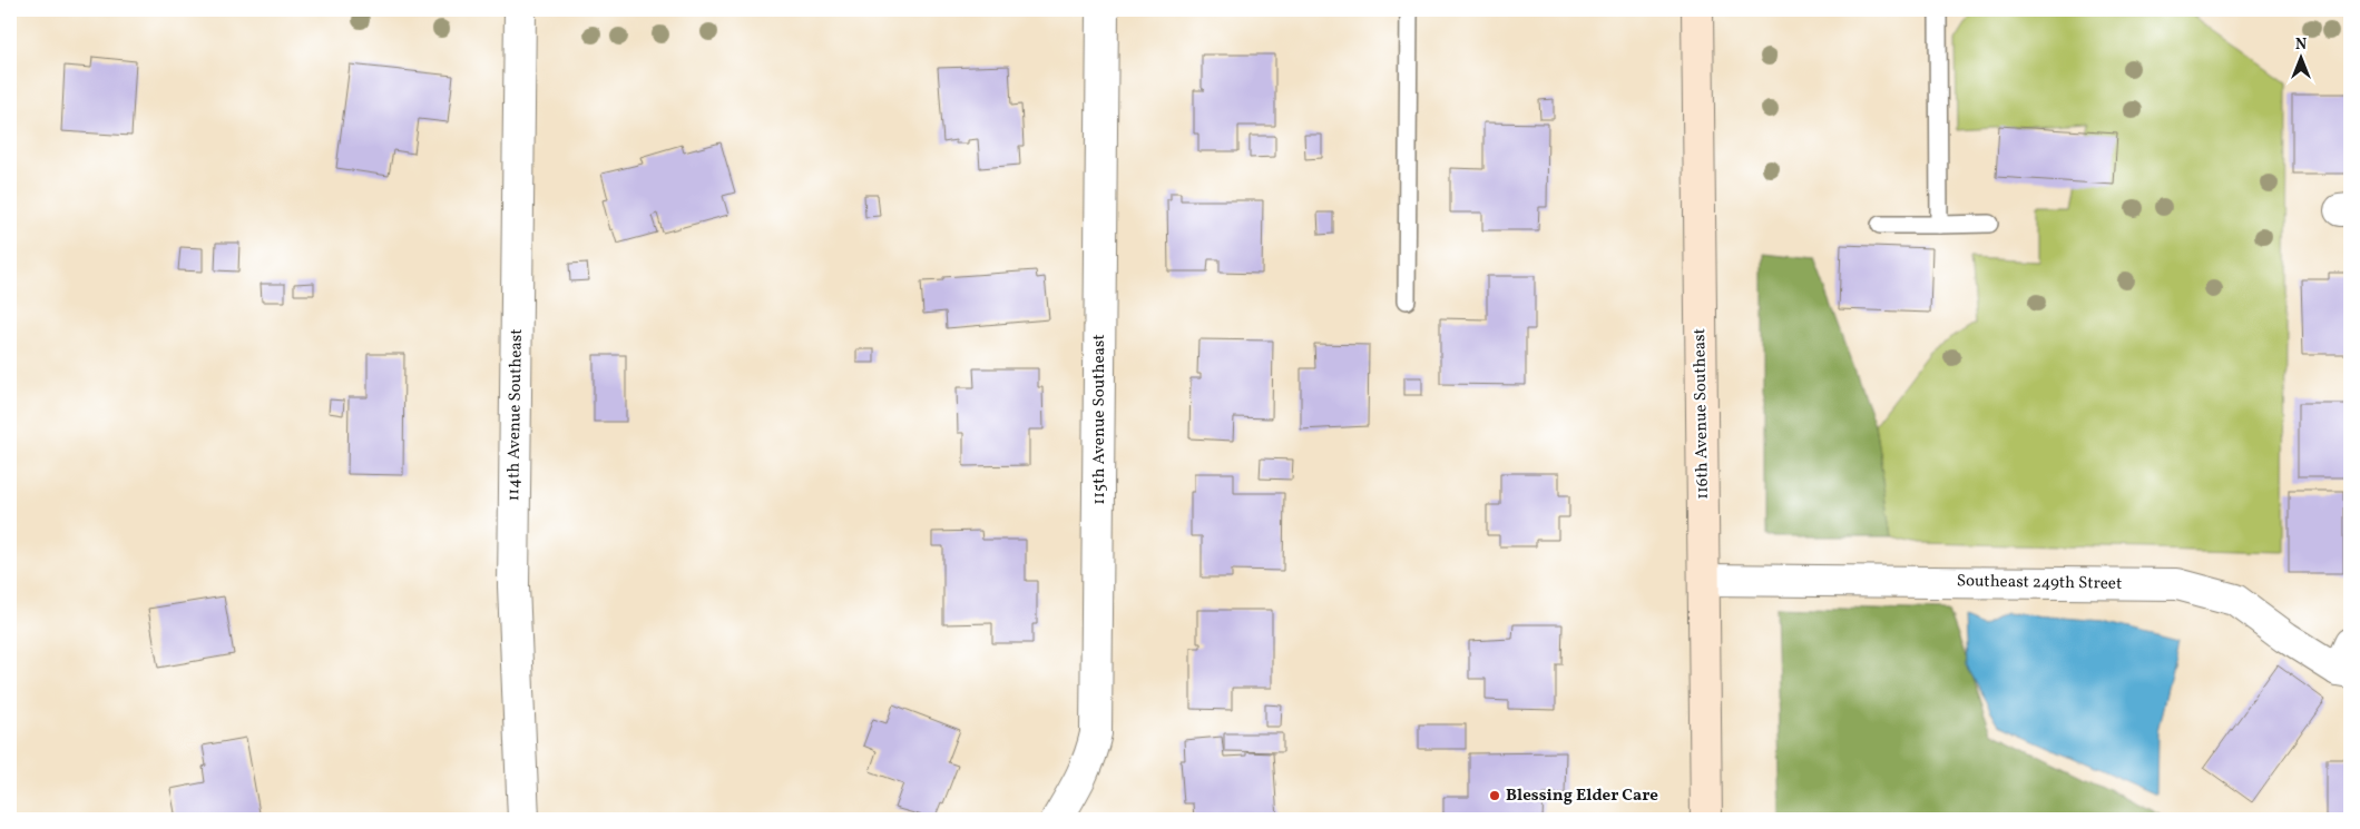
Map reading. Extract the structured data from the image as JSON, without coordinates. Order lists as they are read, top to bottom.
{
  "streets": {
    "main road": ["116th Avenue Southeast"],
    "street": ["114th Avenue Southeast", "115th Avenue Southeast", "Southeast 249th Street"]
  },
  "crossings": [
    ["116th Avenue Southeast", "Southeast 249th Street"]
  ],
  "places": ["Blessing Elder Care"],
  "north": "top"
}
